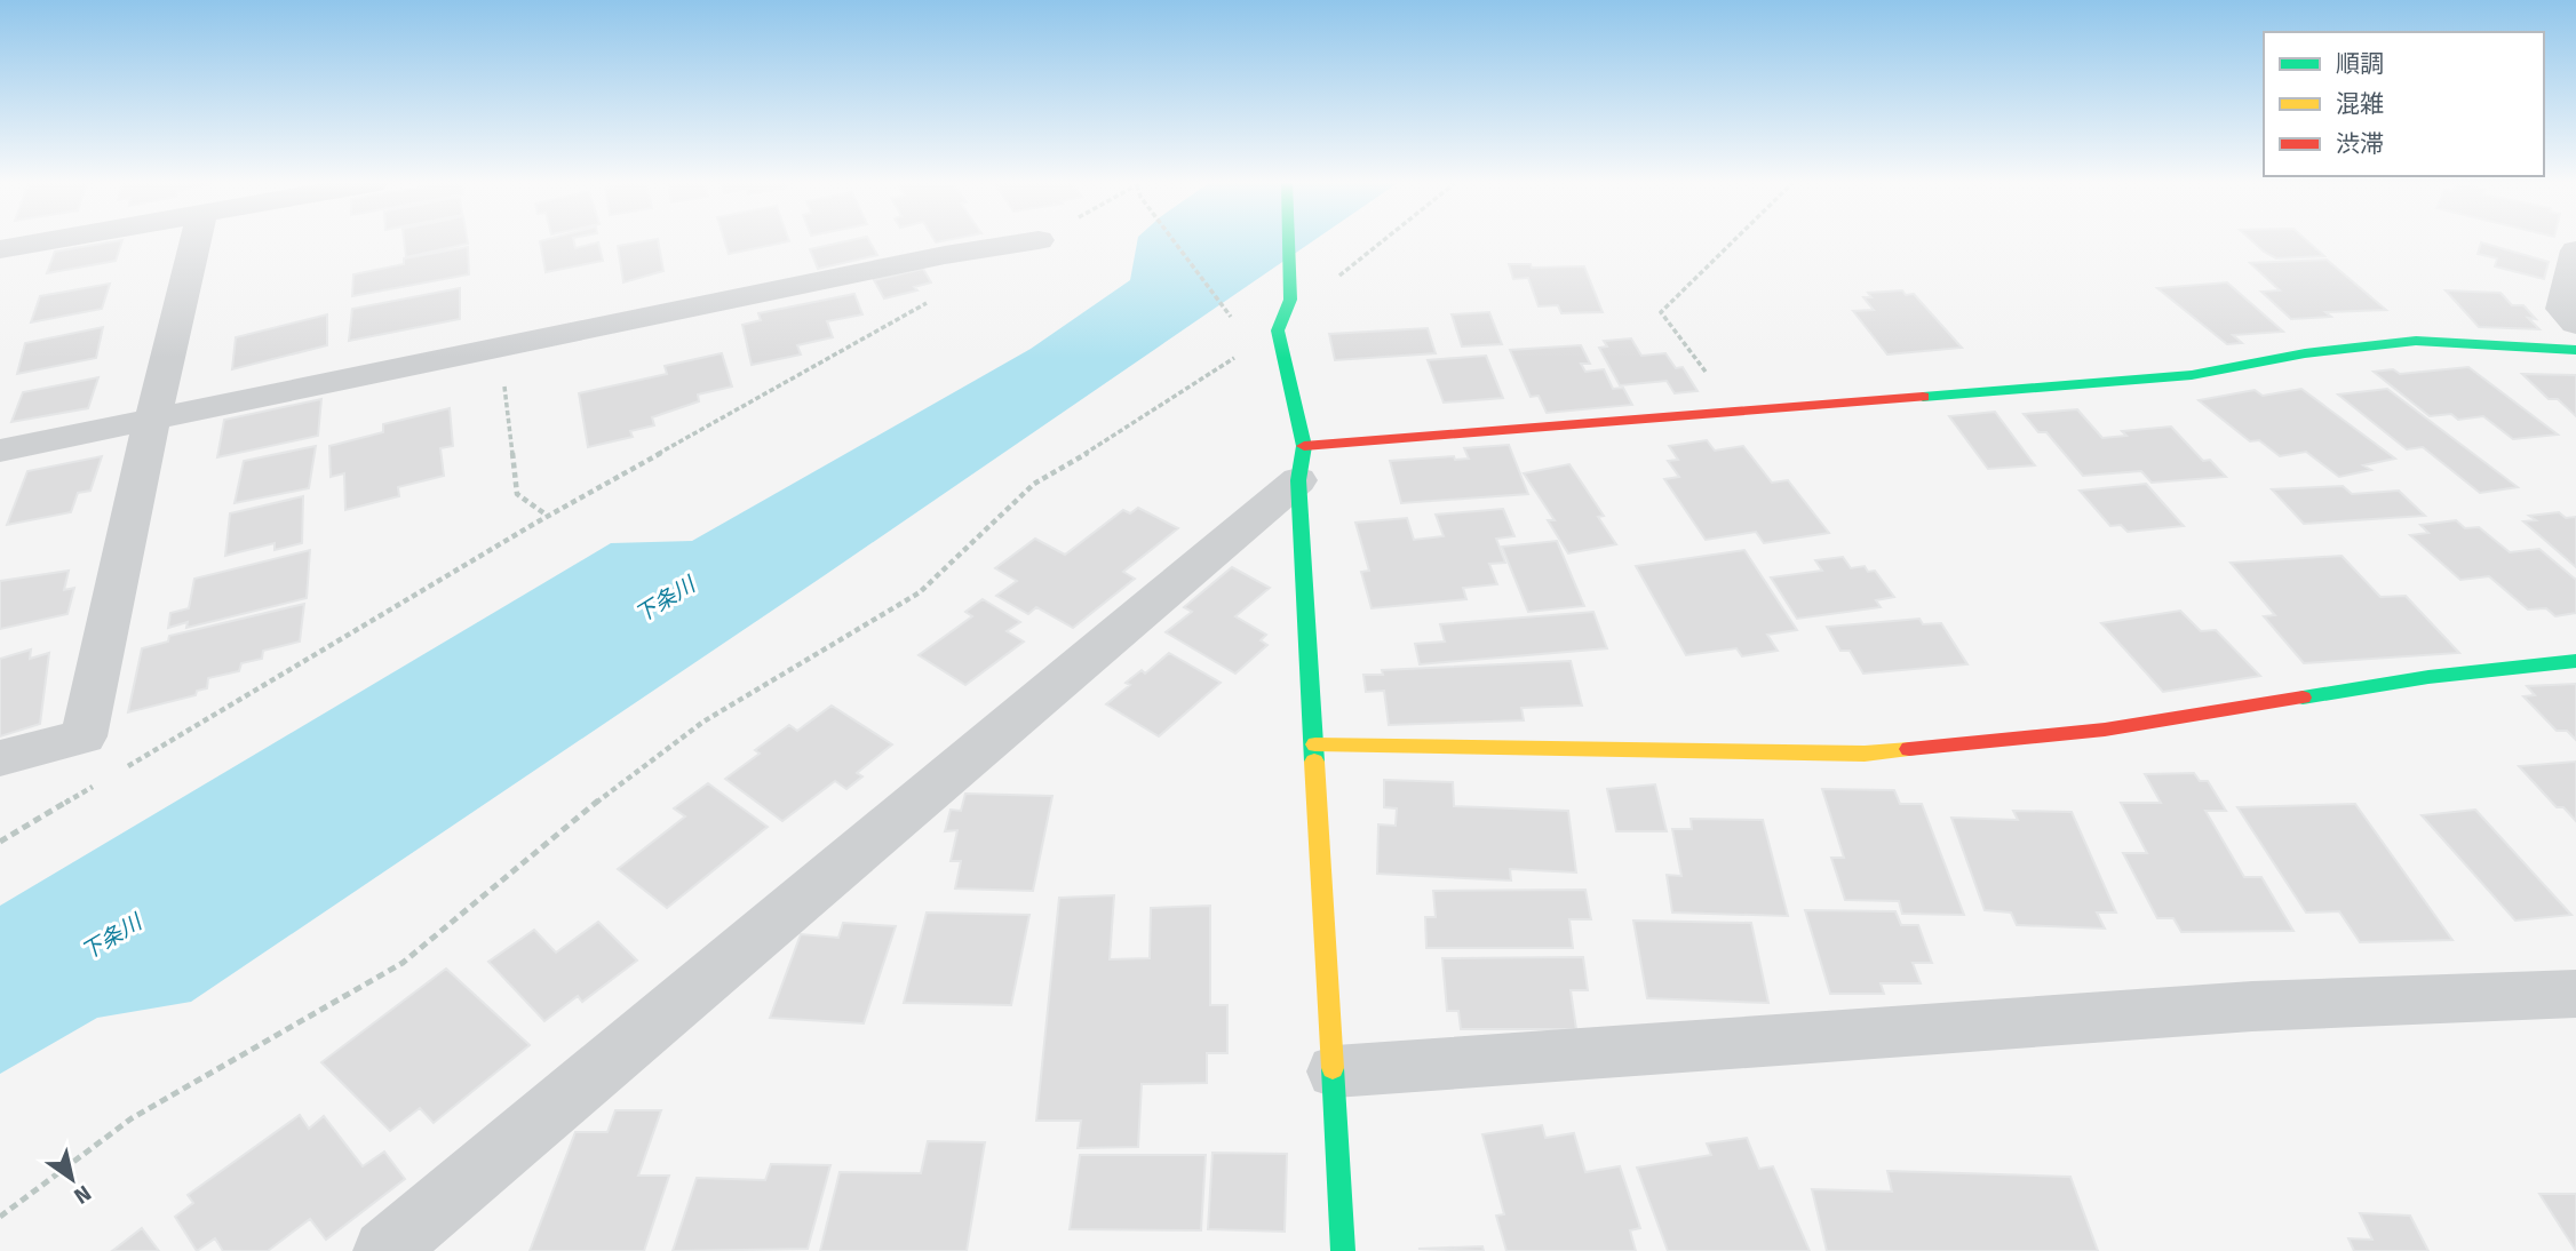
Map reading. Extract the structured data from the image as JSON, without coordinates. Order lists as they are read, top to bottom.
{
  "water": ["下条川"],
  "legend": ["順調", "混雑", "渋滞"],
  "north": "bottom right"
}
